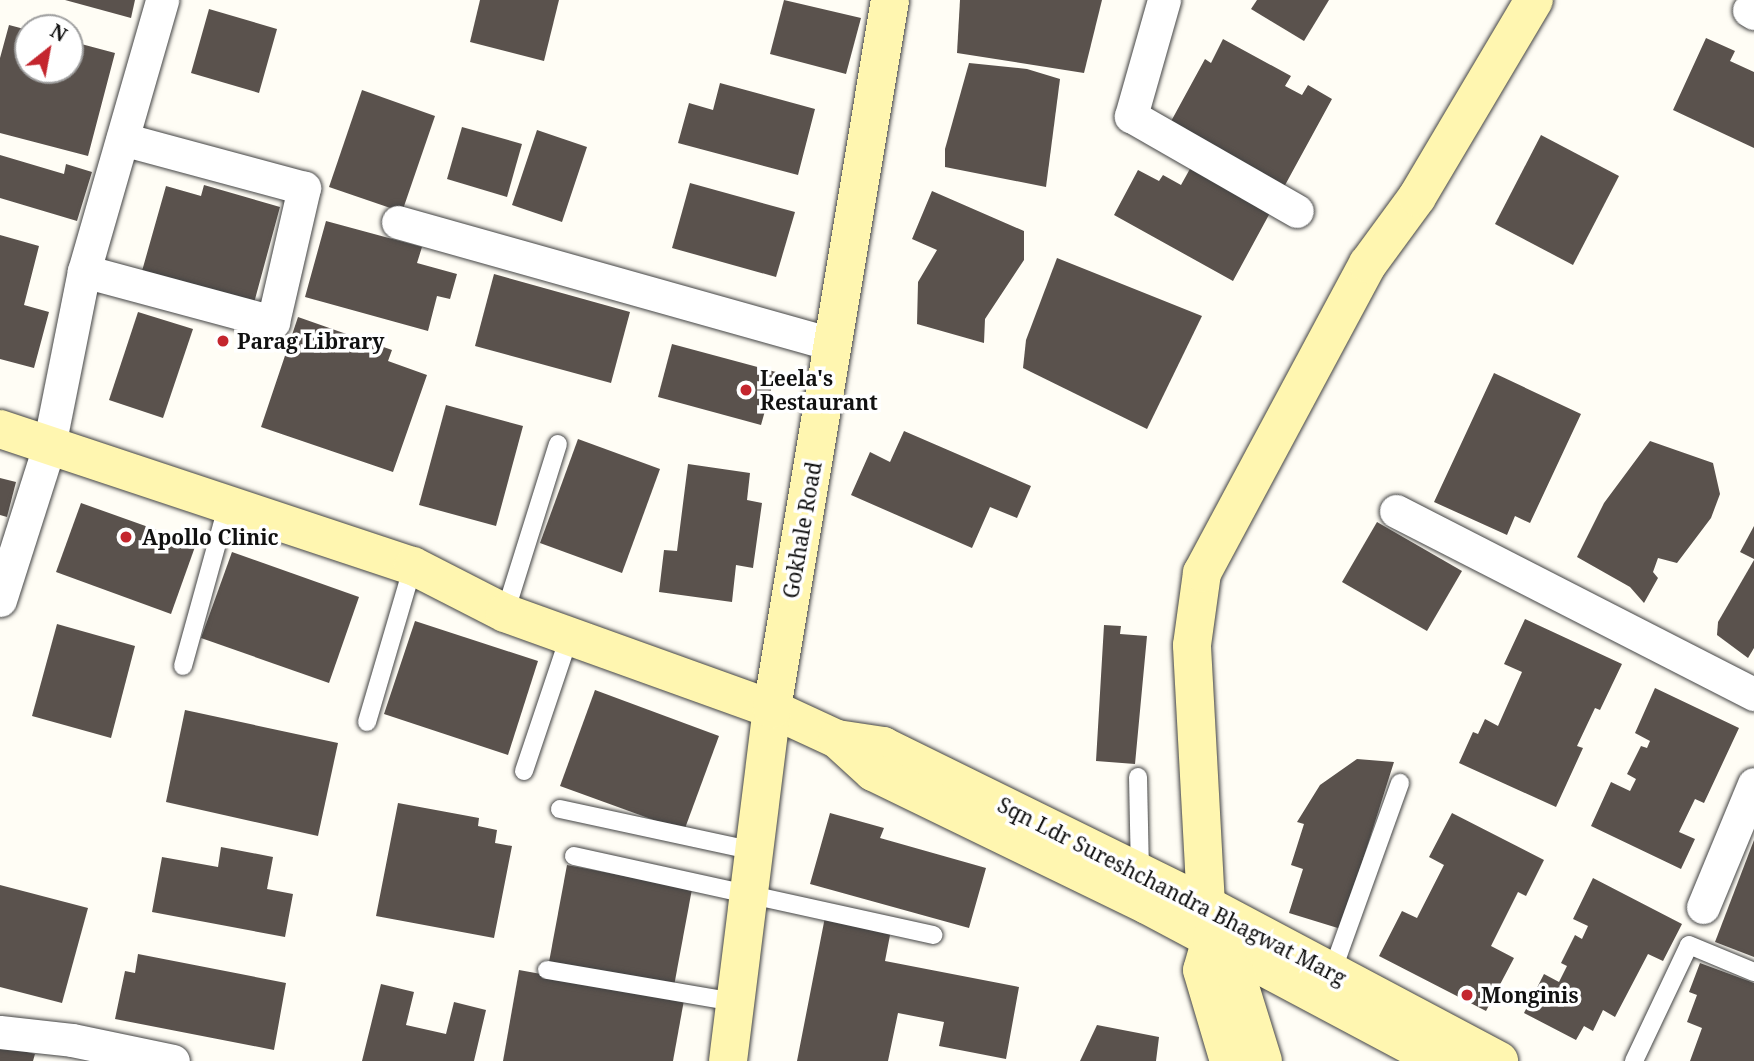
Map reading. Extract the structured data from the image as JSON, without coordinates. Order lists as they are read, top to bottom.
{
  "streets": {
    "main road": ["Gokhale Road", "Sqn Ldr Sureshchandra Bhagwat Marg"]
  },
  "crossings": [
    ["Gokhale Road", "Sqn Ldr Sureshchandra Bhagwat Marg"]
  ],
  "places": [
    "Parag Library",
    "Leela's Restaurant",
    "Apollo Clinic",
    "Monginis"
  ],
  "north": "top right"
}
